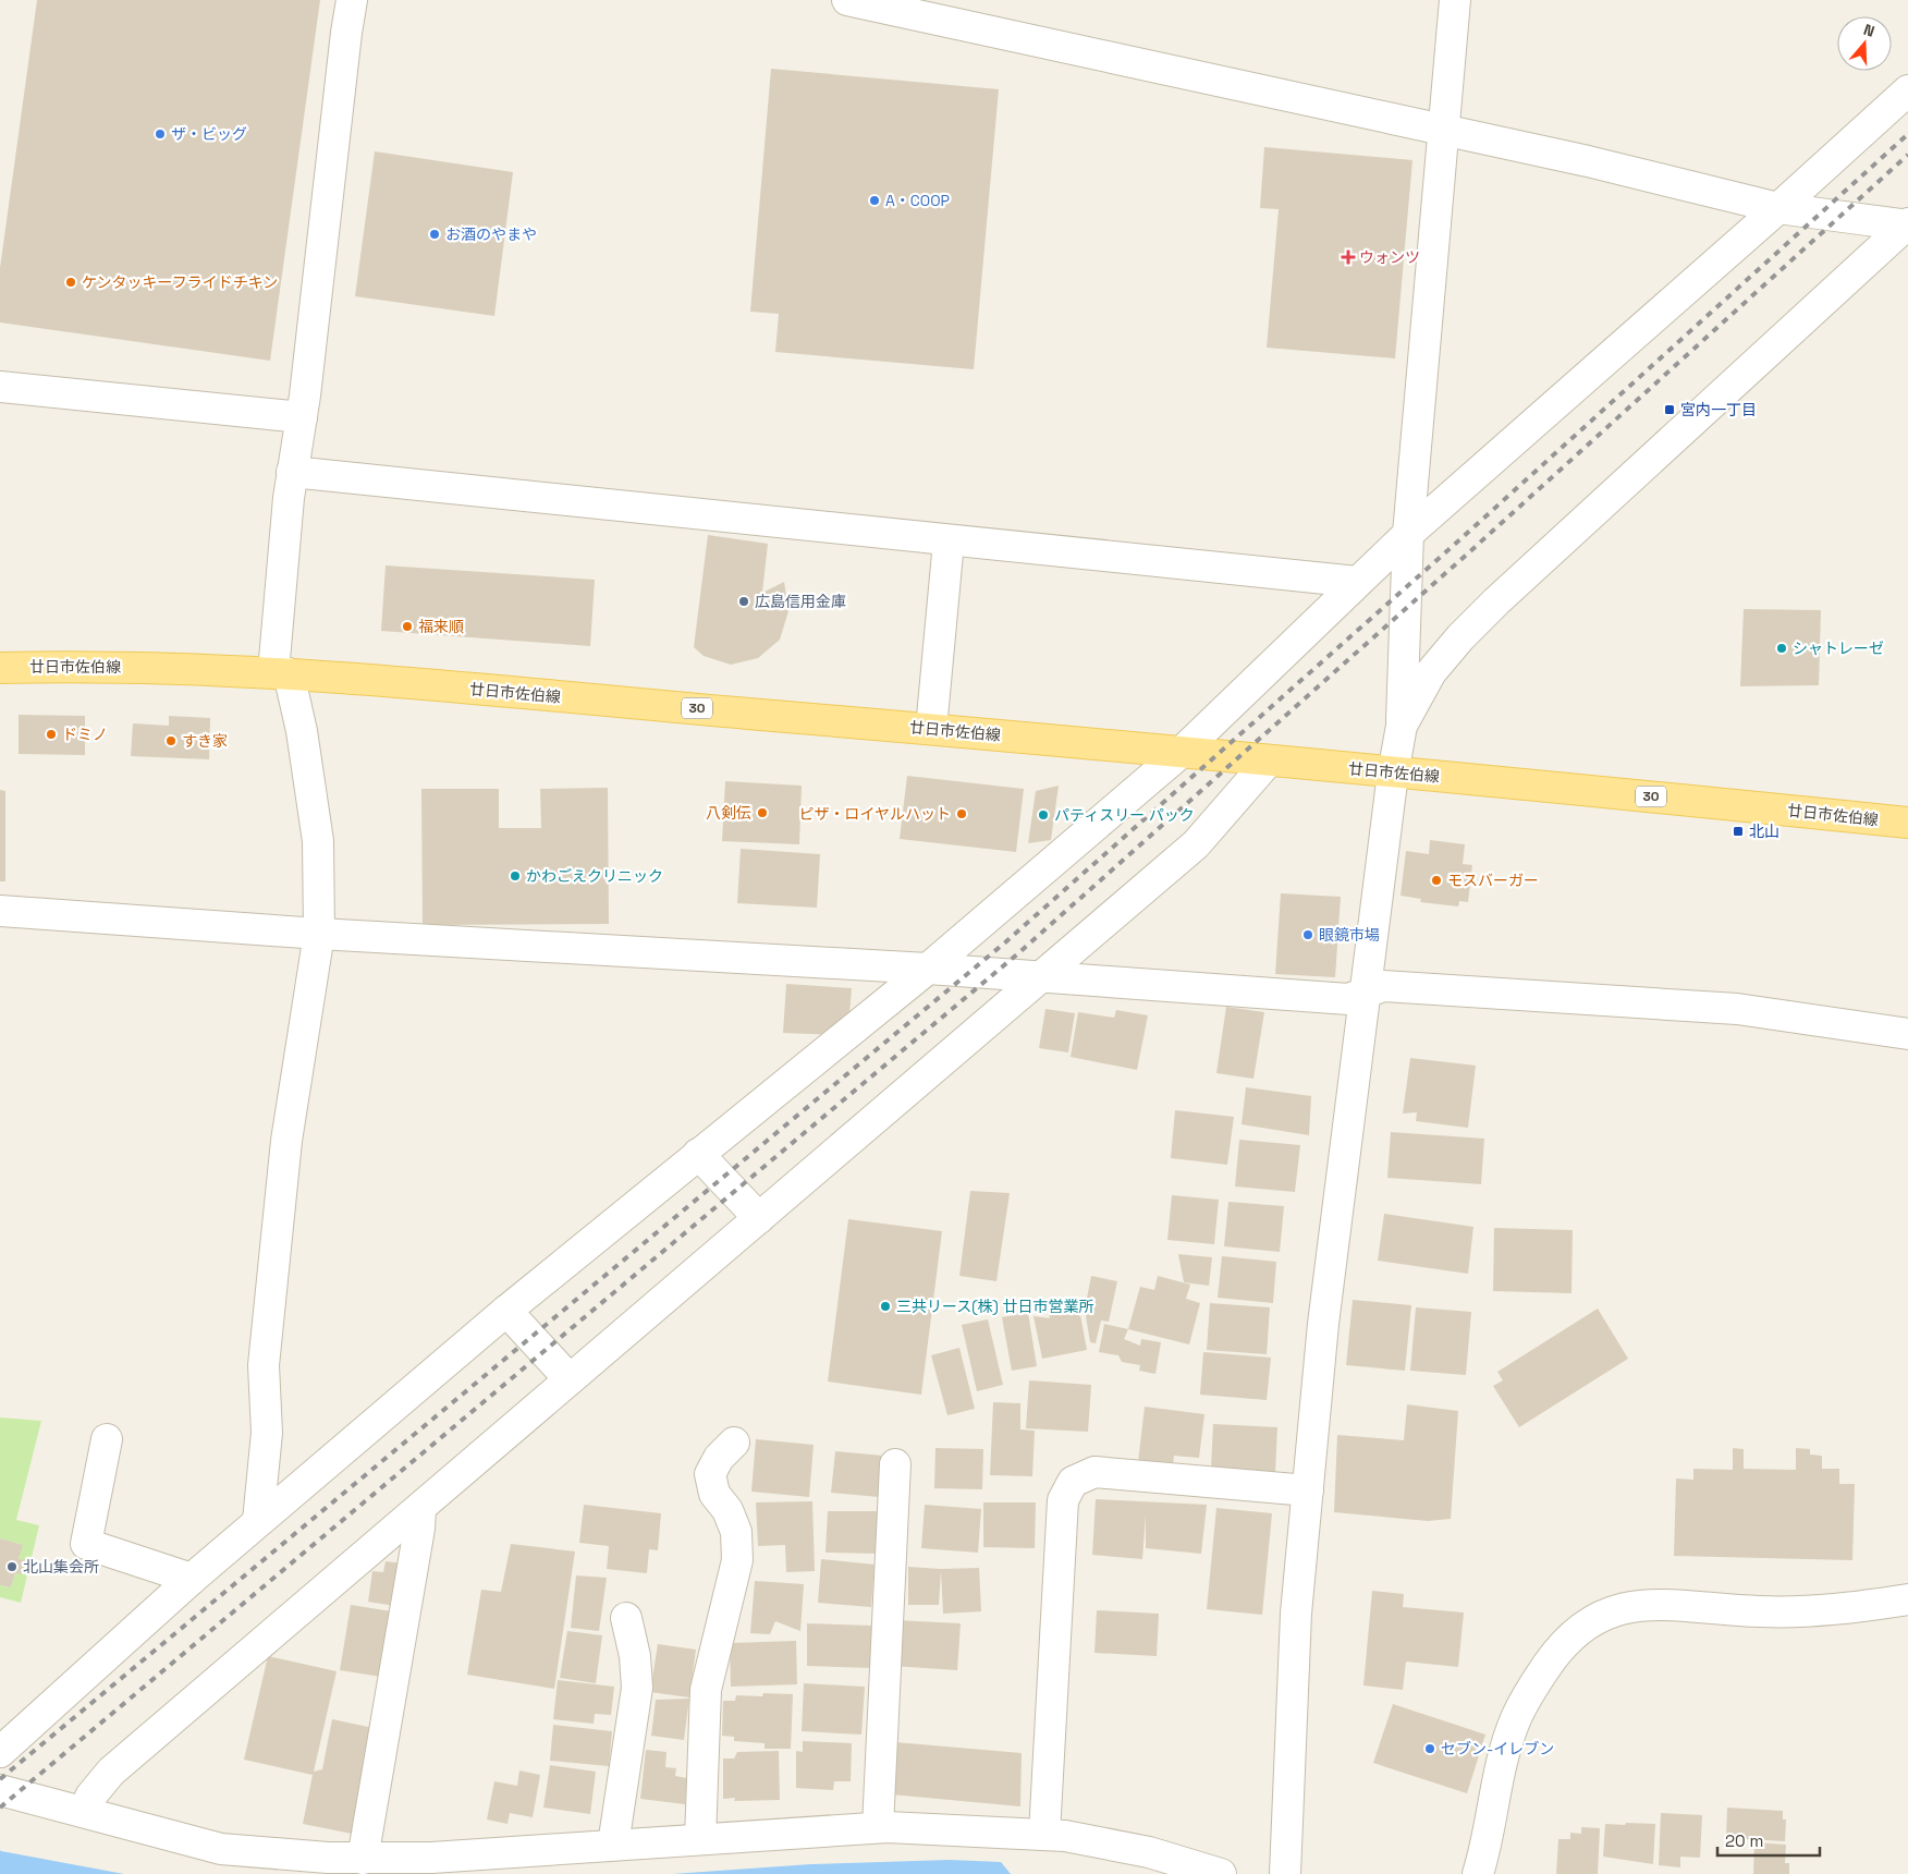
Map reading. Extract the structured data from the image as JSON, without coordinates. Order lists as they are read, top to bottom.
{
  "streets": {
    "main road": ["廿日市佐伯線", "30"]
  },
  "places": {
    "other": [
      "ザ・ビッグ",
      "A・COOP",
      "お酒のやまや",
      "ケンタッキーフライドチキン",
      "広島信用金庫",
      "福来順",
      "シャトレーゼ",
      "ドミノ",
      "すき家",
      "八剣伝",
      "ピザ・ロイヤルハット",
      "パティスリー パック",
      "かわごえクリニック",
      "モスバーガー",
      "眼鏡市場",
      "三共リース(株) 廿日市営業所",
      "北山集会所",
      "セブン-イレブン"
    ],
    "health": ["ウォンツ"],
    "transit": ["宮内一丁目", "北山"]
  },
  "scale_bar": "20 m",
  "north": "top"
}
